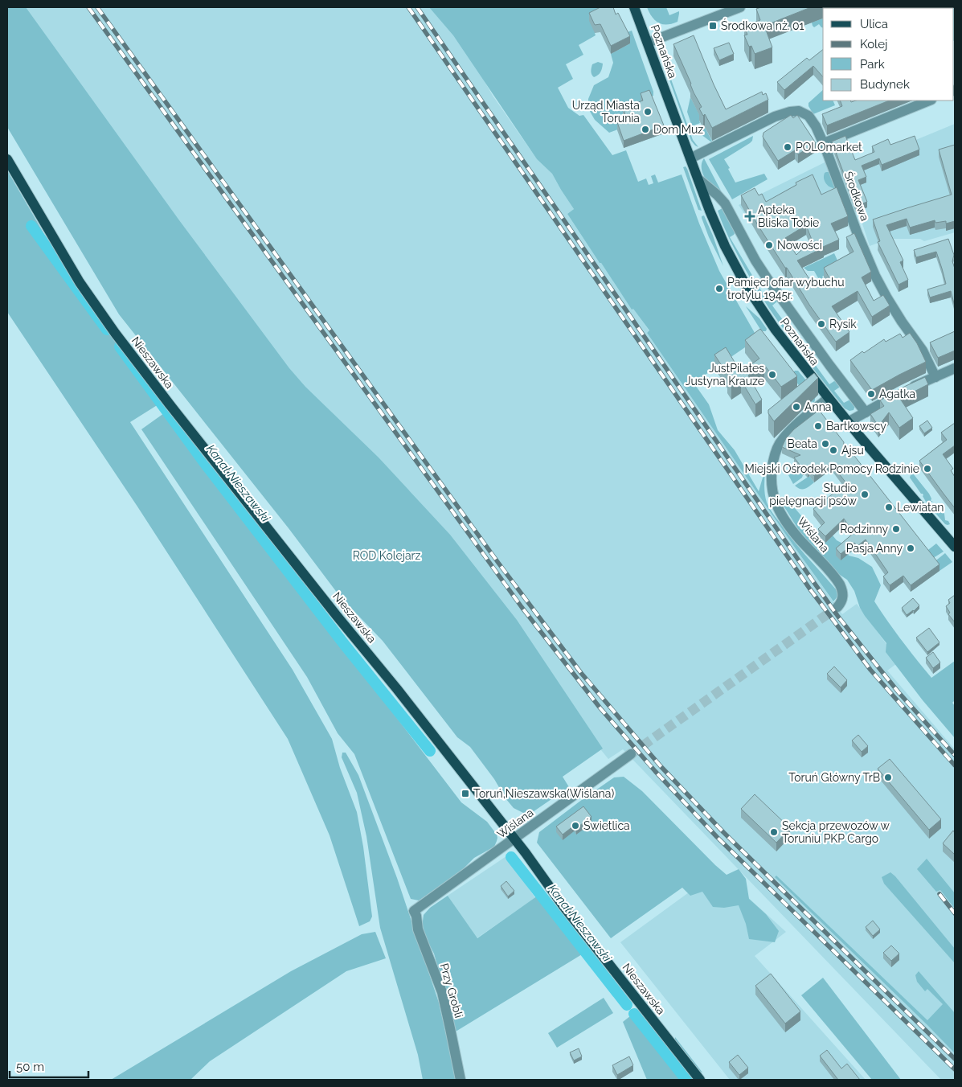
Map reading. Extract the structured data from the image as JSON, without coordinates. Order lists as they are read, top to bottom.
{
  "streets": {
    "main road": ["Poznańska", "Nieszawska"],
    "street": ["Środkowa", "Wiślana", "Przy Grobli"]
  },
  "crossings": [
    ["Poznańska", "Środkowa"],
    ["Poznańska", "Wiślana"],
    ["Nieszawska", "Wiślana"],
    ["Wiślana", "Przy Grobli"]
  ],
  "water": ["Kanał Nieszawski"],
  "parks": ["ROD Kolejarz"],
  "places": {
    "transit": ["Środkowa nż. 01", "Toruń,Nieszawska(Wiślana)"],
    "other": [
      "Urząd Miasta Torunia",
      "Dom Muz",
      "POLOmarket",
      "Nowości",
      "Pamięci ofiar wybuchu trotylu 1945r.",
      "Rysik",
      "JustPilates Justyna Krauze",
      "Agatka",
      "Anna",
      "Bartkowscy",
      "Beata",
      "Ajsu",
      "Miejski Ośrodek Pomocy Rodzinie",
      "Studio pielęgnacji psów",
      "Lewiatan",
      "Rodzinny",
      "Pasja Anny",
      "Toruń Główny TrB",
      "Świetlica",
      "Sekcja przewozów w Toruniu PKP Cargo"
    ],
    "health": ["Apteka Bliska Tobie"]
  },
  "legend": [
    "Ulica",
    "Kolej",
    "Park",
    "Budynek"
  ],
  "scale_bar": "50 m"
}
